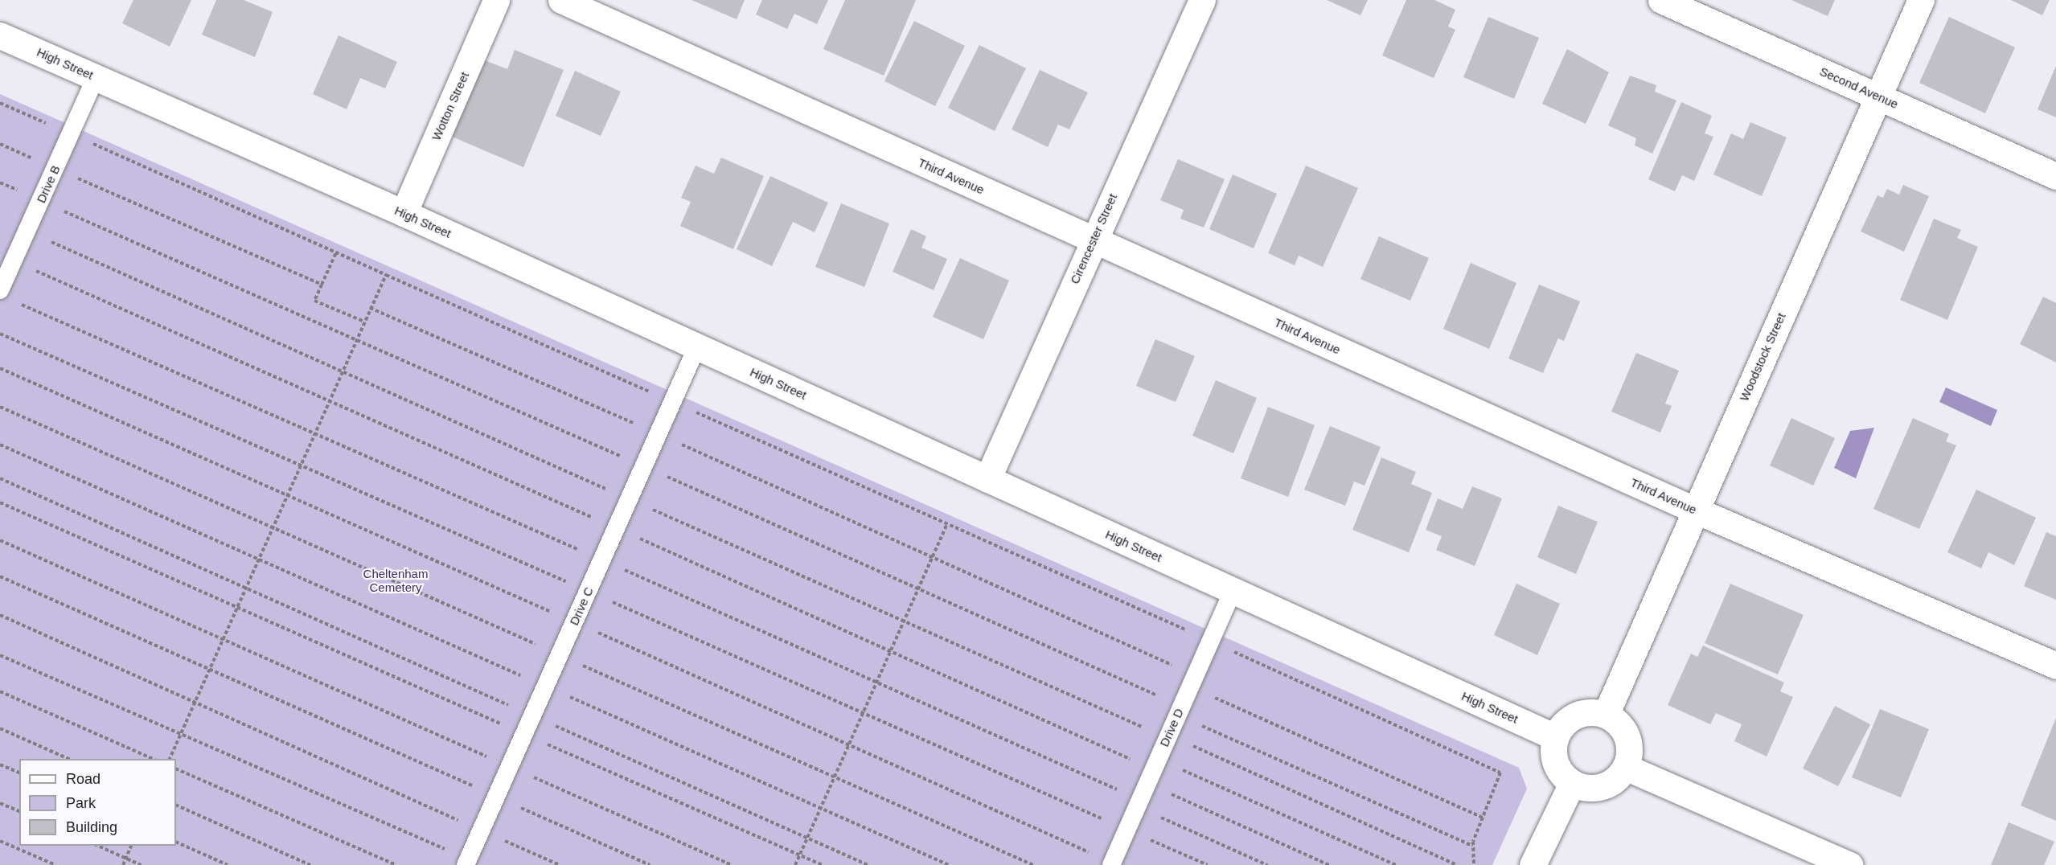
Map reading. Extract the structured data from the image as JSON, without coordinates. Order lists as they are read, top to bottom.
{
  "streets": {
    "street": [
      "High Street",
      "Second Avenue",
      "Wotton Street",
      "Third Avenue",
      "Cirencester Street",
      "Woodstock Street"
    ],
    "lane": ["Drive B", "Drive C", "Drive D"]
  },
  "crossings": [
    ["High Street", "Wotton Street"],
    ["High Street", "Drive B"],
    ["High Street", "Cirencester Street"],
    ["High Street", "Woodstock Street"],
    ["High Street", "Drive C"],
    ["High Street", "Drive D"],
    ["Second Avenue", "Woodstock Street"],
    ["Third Avenue", "Cirencester Street"],
    ["Third Avenue", "Woodstock Street"]
  ],
  "parks": ["Cheltenham Cemetery"],
  "legend": ["Road", "Park", "Building"]
}
